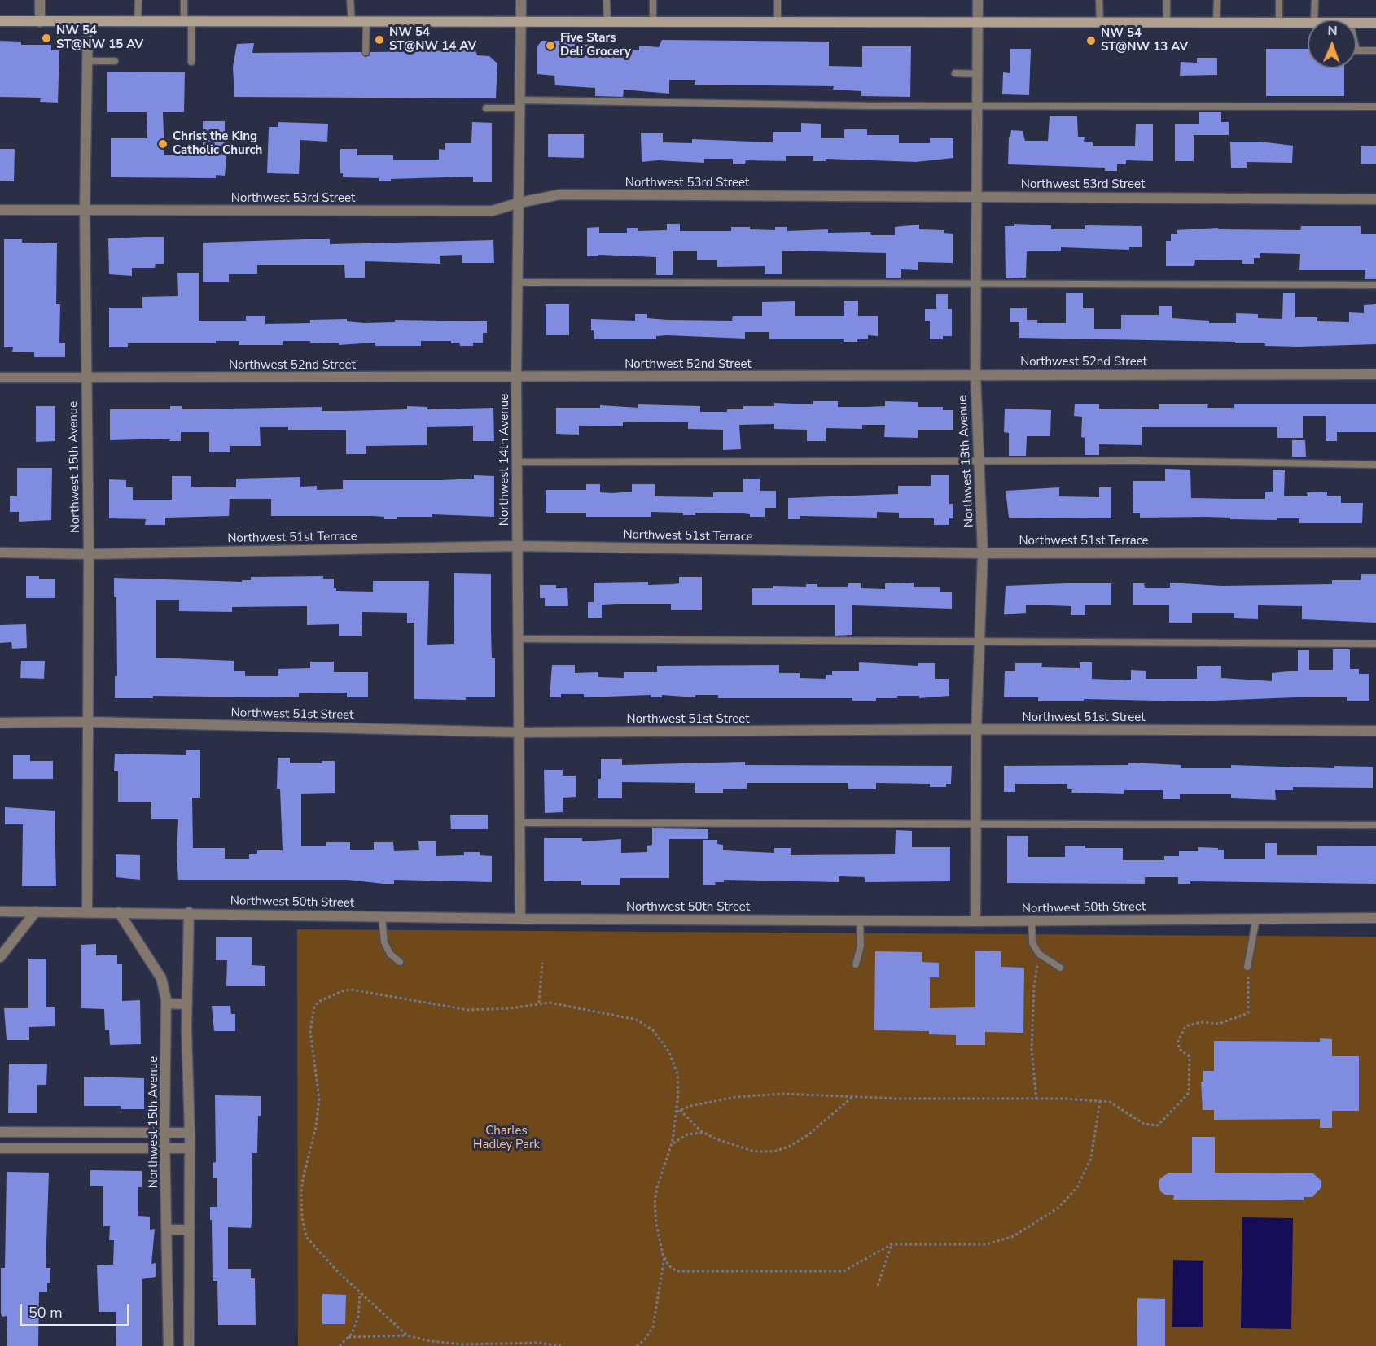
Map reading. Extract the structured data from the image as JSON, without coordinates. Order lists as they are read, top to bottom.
{
  "streets": {
    "street": [
      "Northwest 53rd Street",
      "Northwest 52nd Street",
      "Northwest 14th Avenue",
      "Northwest 13th Avenue",
      "Northwest 15th Avenue",
      "Northwest 51st Terrace",
      "Northwest 51st Street",
      "Northwest 50th Street"
    ]
  },
  "crossings": [
    ["Northwest 53rd Street", "Northwest 14th Avenue"],
    ["Northwest 53rd Street", "Northwest 13th Avenue"],
    ["Northwest 53rd Street", "Northwest 15th Avenue"],
    ["Northwest 52nd Street", "Northwest 14th Avenue"],
    ["Northwest 52nd Street", "Northwest 13th Avenue"],
    ["Northwest 52nd Street", "Northwest 15th Avenue"],
    ["Northwest 14th Avenue", "Northwest 51st Terrace"],
    ["Northwest 14th Avenue", "Northwest 51st Street"],
    ["Northwest 14th Avenue", "Northwest 50th Street"],
    ["Northwest 13th Avenue", "Northwest 51st Terrace"],
    ["Northwest 13th Avenue", "Northwest 51st Street"],
    ["Northwest 13th Avenue", "Northwest 50th Street"],
    ["Northwest 15th Avenue", "Northwest 51st Terrace"],
    ["Northwest 15th Avenue", "Northwest 51st Street"],
    ["Northwest 15th Avenue", "Northwest 50th Street"]
  ],
  "parks": ["Charles Hadley Park"],
  "places": [
    "NW 54 ST@NW 15 AV",
    "NW 54 ST@NW 14 AV",
    "NW 54 ST@NW 13 AV",
    "Five Stars Deli Grocery",
    "Christ the King Catholic Church"
  ],
  "scale_bar": "50 m",
  "north": "top"
}
